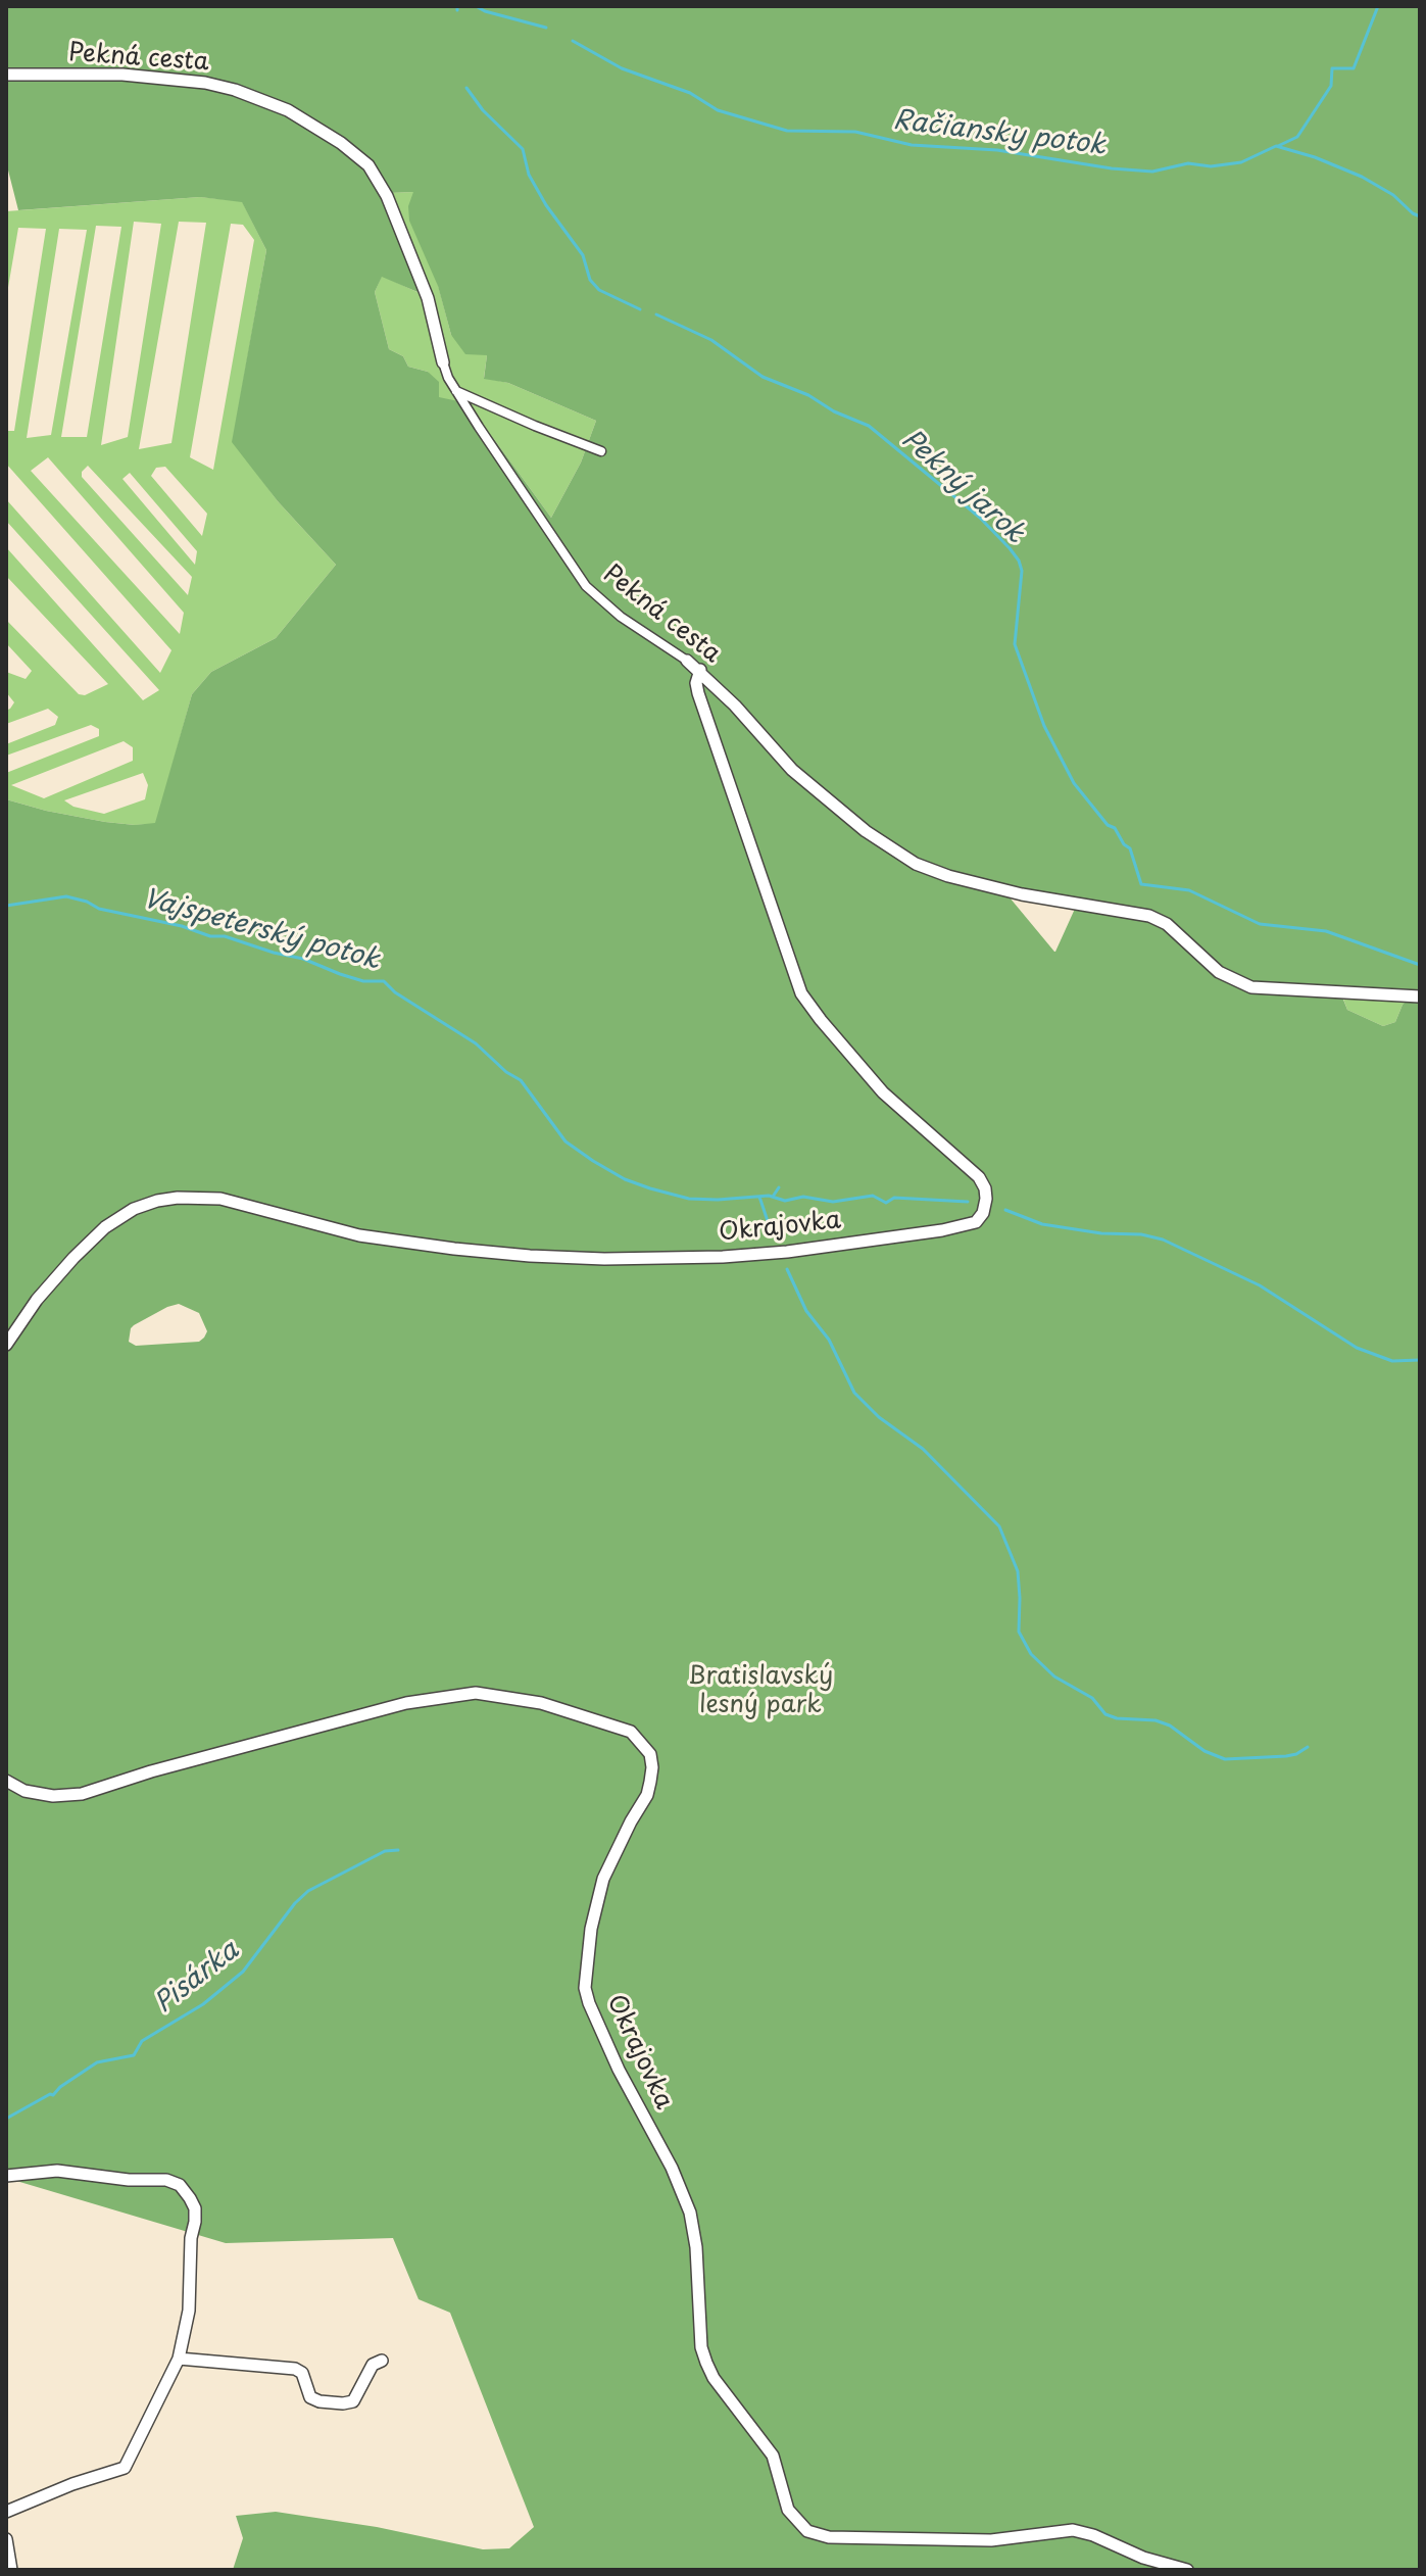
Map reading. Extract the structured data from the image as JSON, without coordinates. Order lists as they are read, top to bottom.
{
  "streets": {
    "street": ["Pekná cesta", "Okrajovka"]
  },
  "crossings": [
    ["Pekná cesta", "Okrajovka"]
  ],
  "water": [
    "Račiansky potok",
    "Pekný jarok",
    "Vajspeterský potok",
    "Pisárka"
  ],
  "parks": ["Bratislavský lesný park"]
}
